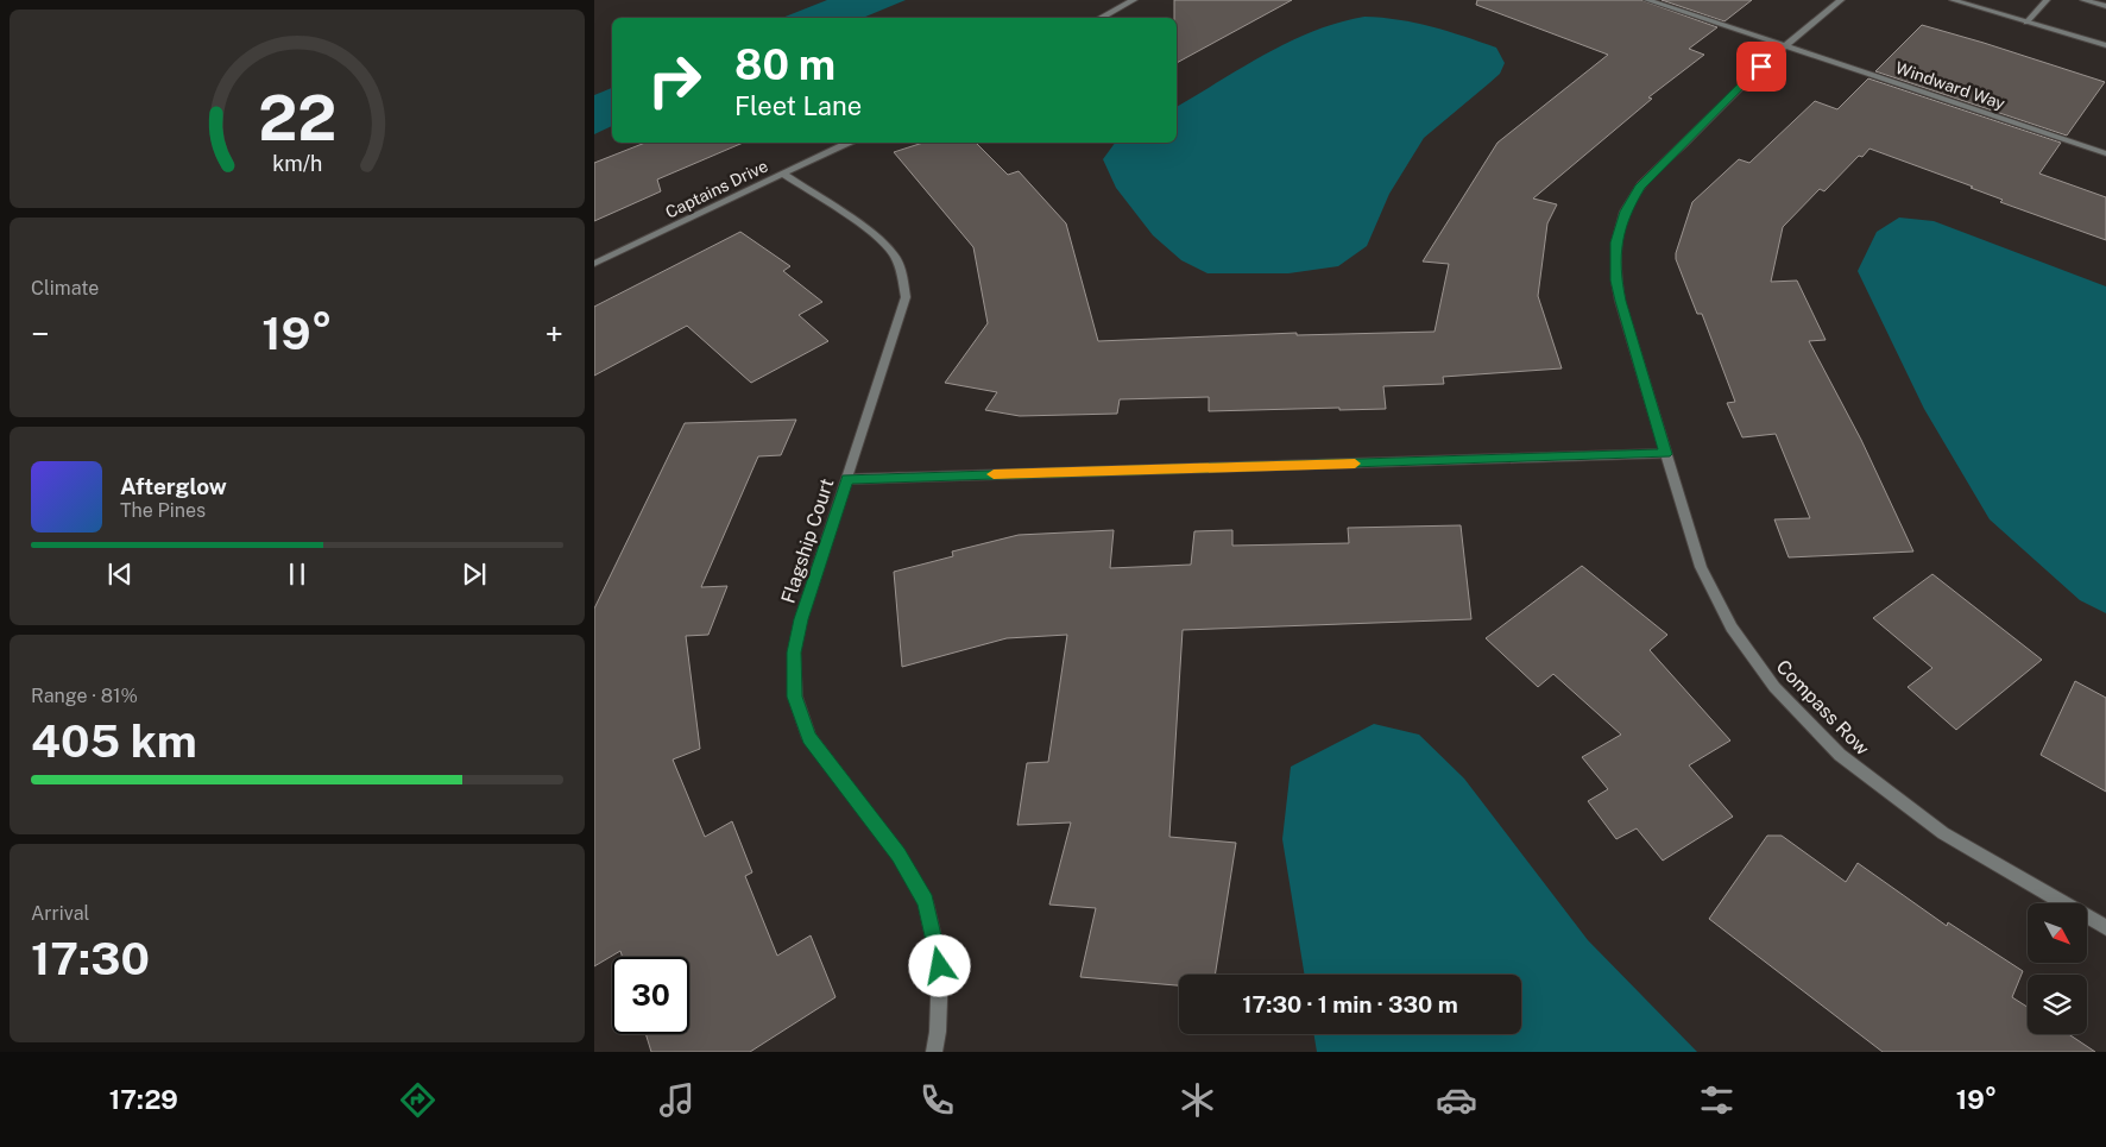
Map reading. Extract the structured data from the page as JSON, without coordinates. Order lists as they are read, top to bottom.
{
  "streets": {
    "street": [
      "Windward Way",
      "Captains Drive",
      "Flagship Court",
      "Compass Row"
    ]
  },
  "crossings": [
    ["Windward Way", "Compass Row"],
    ["Captains Drive", "Flagship Court"]
  ],
  "north": "bottom right",
  "page": {
    "turn": ["80 m", "Fleet Lane"],
    "tile": [
      "Climate",
      ["Range · 81%", "405 km"],
      ["Arrival", "17:30"]
    ],
    "heat": ["−", "19°", "+"],
    "song": ["Afterglow", "The Pines"],
    "limit": "30",
    "trip": "17:30 · 1 min · 330 m",
    "tabs": ["17:29", "19°"],
    "gauge": ["22", "km/h"]
  }
}
